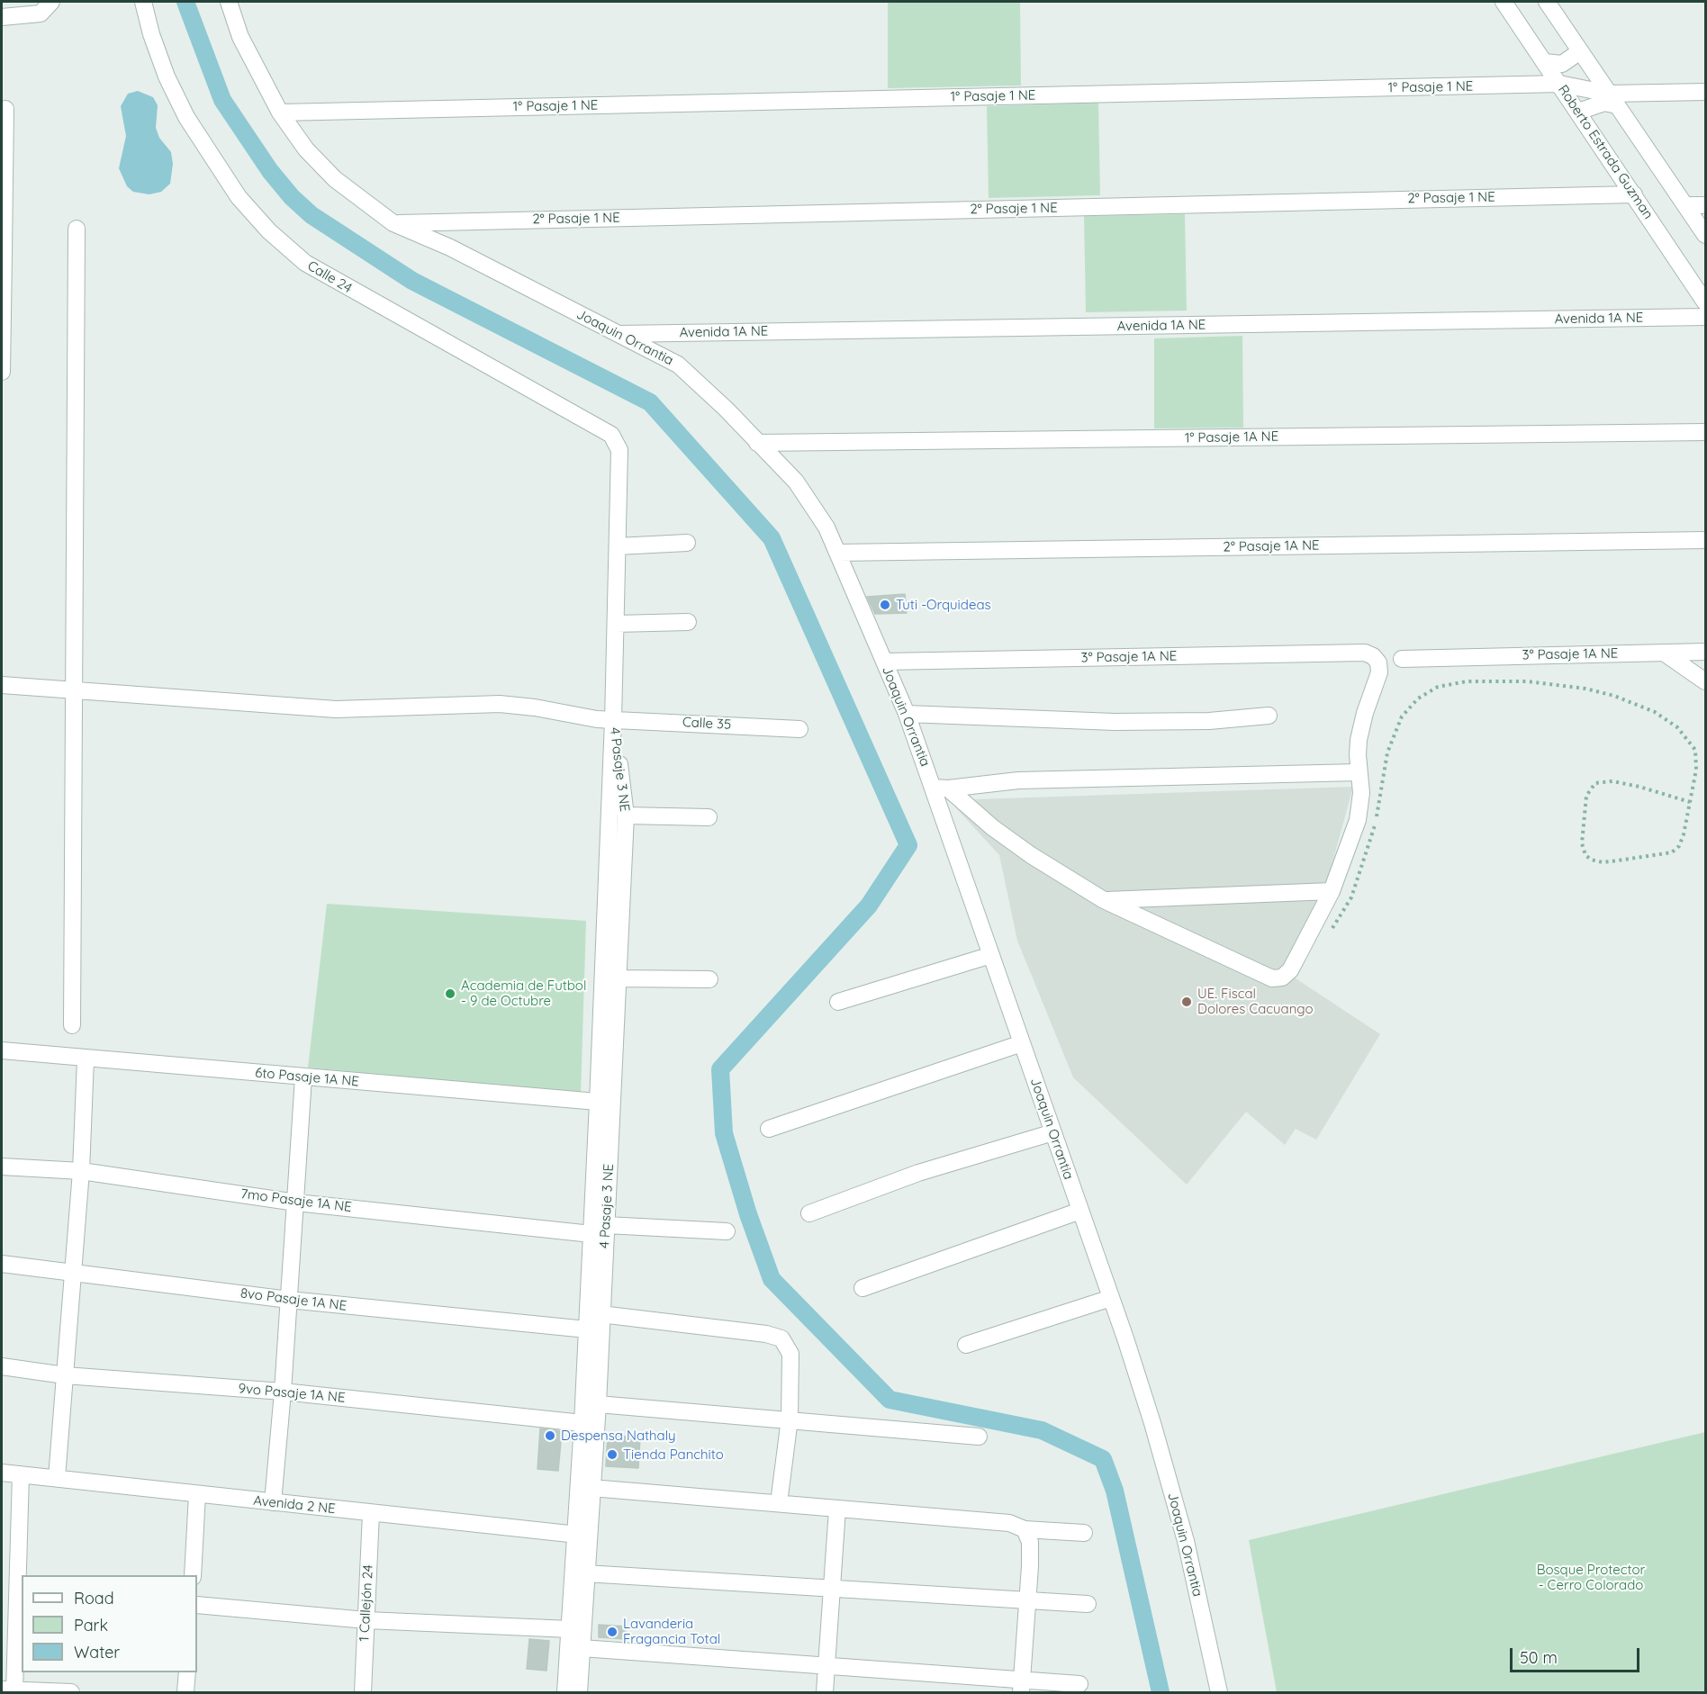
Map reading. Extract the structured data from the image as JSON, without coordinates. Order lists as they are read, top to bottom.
{
  "streets": {
    "street": [
      "1° Pasaje 1 NE",
      "Roberto Estrada Guzman",
      "2° Pasaje 1 NE",
      "Calle 24",
      "Avenida 1A NE",
      "Joaquin Orrantia",
      "1° Pasaje 1A NE",
      "2° Pasaje 1A NE",
      "3° Pasaje 1A NE",
      "Calle 35",
      "4 Pasaje 3 NE",
      "6to Pasaje 1A NE",
      "7mo Pasaje 1A NE",
      "8vo Pasaje 1A NE",
      "9vo Pasaje 1A NE",
      "Avenida 2 NE",
      "1 Callejón 24"
    ]
  },
  "crossings": [
    ["1° Pasaje 1 NE", "Roberto Estrada Guzman"],
    ["1° Pasaje 1 NE", "Joaquin Orrantia"],
    ["Roberto Estrada Guzman", "2° Pasaje 1 NE"],
    ["2° Pasaje 1 NE", "Joaquin Orrantia"],
    ["Calle 24", "4 Pasaje 3 NE"],
    ["Avenida 1A NE", "Joaquin Orrantia"],
    ["Joaquin Orrantia", "1° Pasaje 1A NE"],
    ["Joaquin Orrantia", "2° Pasaje 1A NE"],
    ["Joaquin Orrantia", "3° Pasaje 1A NE"],
    ["Calle 35", "4 Pasaje 3 NE"],
    ["4 Pasaje 3 NE", "6to Pasaje 1A NE"],
    ["4 Pasaje 3 NE", "7mo Pasaje 1A NE"],
    ["4 Pasaje 3 NE", "8vo Pasaje 1A NE"],
    ["4 Pasaje 3 NE", "9vo Pasaje 1A NE"],
    ["4 Pasaje 3 NE", "Avenida 2 NE"],
    ["Avenida 2 NE", "1 Callejón 24"]
  ],
  "parks": ["Bosque Protector - Cerro Colorado"],
  "places": [
    "Tuti -Orquideas",
    "Academia de Futbol - 9 de Octubre",
    "UE. Fiscal Dolores Cacuango",
    "Despensa Nathaly",
    "Tienda Panchito",
    "Lavanderia Fragancia Total"
  ],
  "legend": ["Road", "Park", "Water"],
  "scale_bar": "50 m"
}
